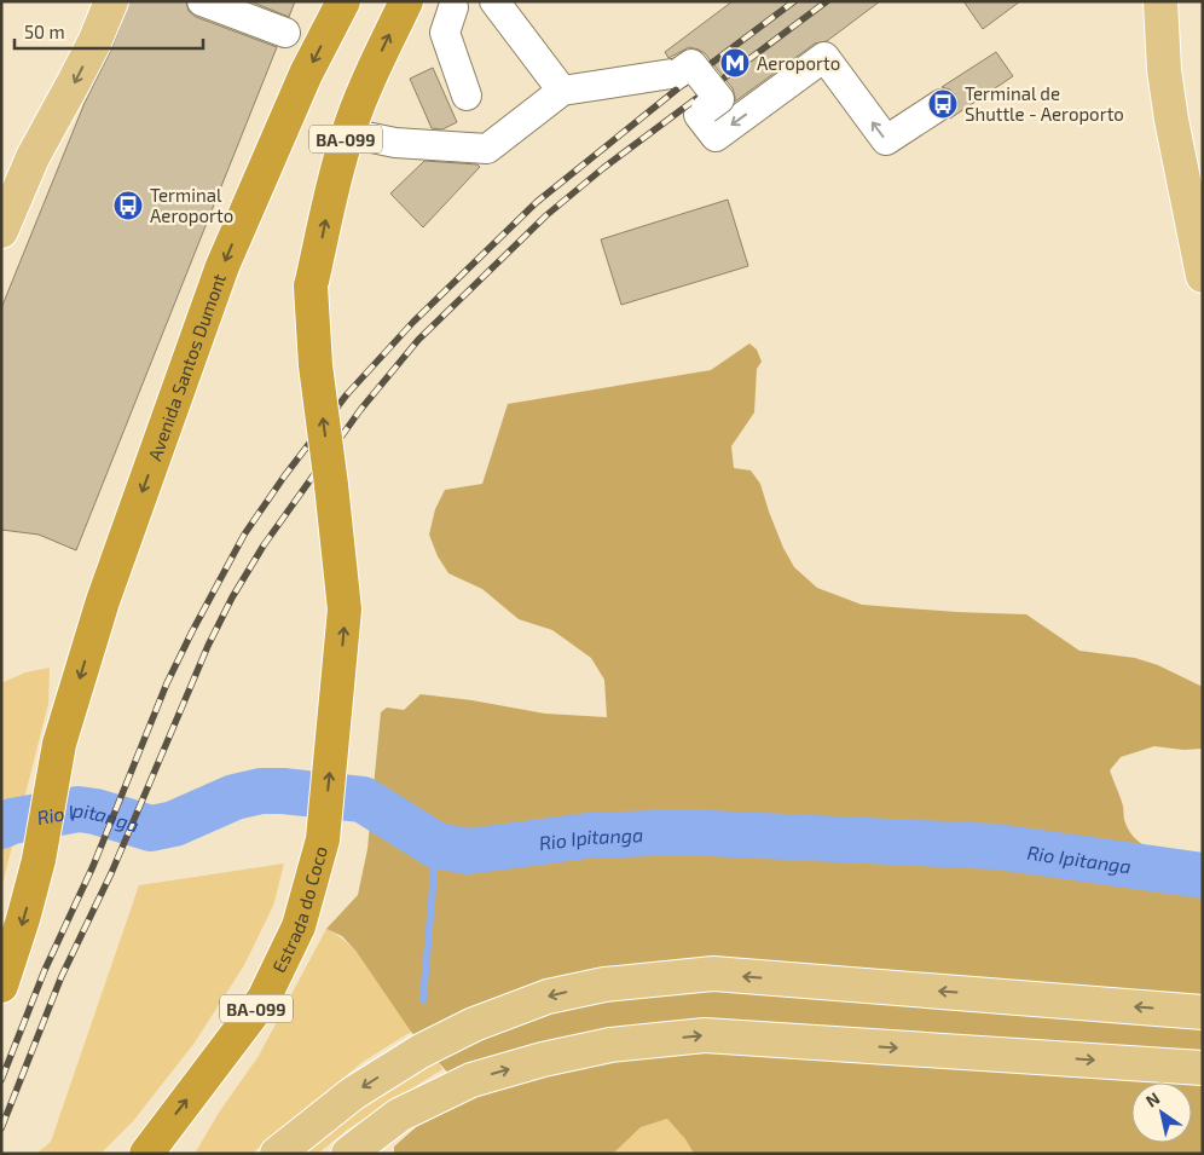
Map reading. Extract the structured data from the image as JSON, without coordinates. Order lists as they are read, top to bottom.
{
  "streets": {
    "highway": ["BA-099", "Avenida Santos Dumont", "Estrada do Coco"]
  },
  "crossings": [
    ["BA-099", "Estrada do Coco"]
  ],
  "one_way": ["Avenida Santos Dumont", "Estrada do Coco"],
  "water": ["Rio Ipitanga"],
  "places": {
    "metro station": ["Aeroporto"],
    "bus stop": ["Terminal de Shuttle - Aeroporto", "Terminal Aeroporto"]
  },
  "scale_bar": "50 m",
  "north": "top left"
}
